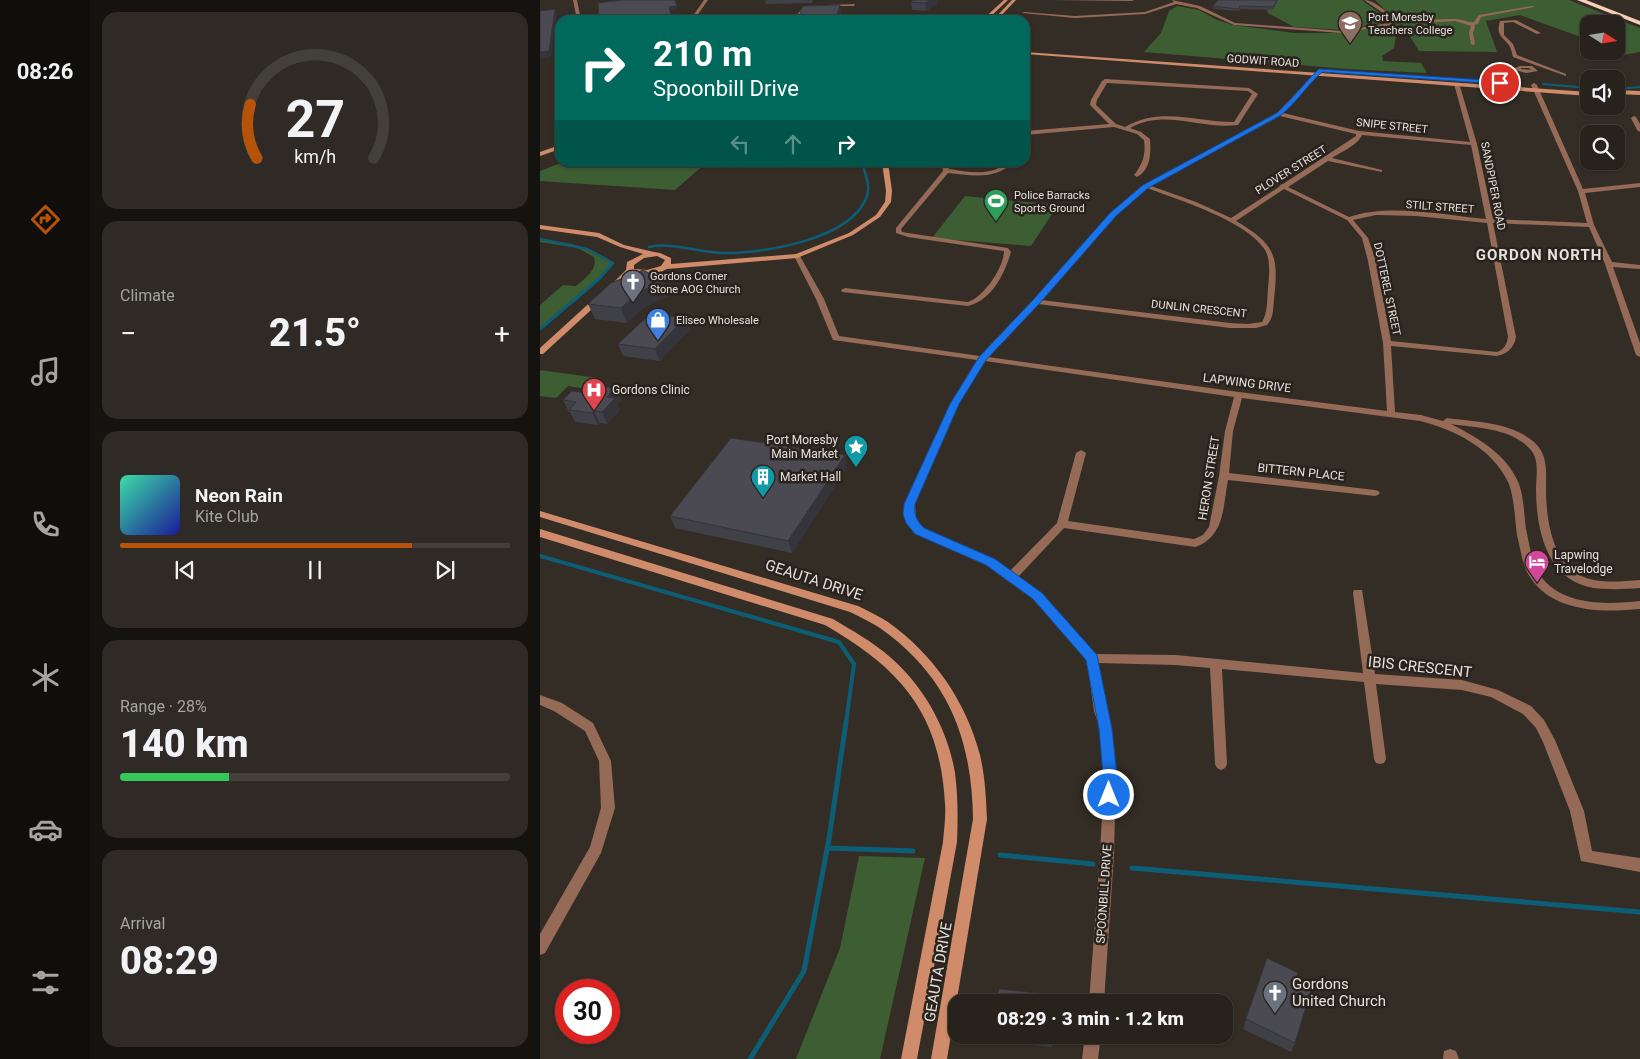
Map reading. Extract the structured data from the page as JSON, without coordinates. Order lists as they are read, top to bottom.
{
  "streets": {
    "main road": ["GODWIT ROAD", "GEAUTA DRIVE"],
    "street": [
      "SNIPE STREET",
      "PLOVER STREET",
      "SANDPIPER ROAD",
      "STILT STREET",
      "DOTTEREL STREET",
      "DUNLIN CRESCENT",
      "LAPWING DRIVE",
      "BITTERN PLACE",
      "HERON STREET",
      "IBIS CRESCENT",
      "SPOONBILL DRIVE"
    ]
  },
  "crossings": [
    ["GODWIT ROAD", "SANDPIPER ROAD"],
    ["SNIPE STREET", "PLOVER STREET"],
    ["SNIPE STREET", "SANDPIPER ROAD"],
    ["PLOVER STREET", "DOTTEREL STREET"],
    ["PLOVER STREET", "DUNLIN CRESCENT"],
    ["SANDPIPER ROAD", "STILT STREET"],
    ["SANDPIPER ROAD", "DOTTEREL STREET"],
    ["STILT STREET", "DOTTEREL STREET"],
    ["DOTTEREL STREET", "LAPWING DRIVE"],
    ["LAPWING DRIVE", "HERON STREET"],
    ["BITTERN PLACE", "HERON STREET"],
    ["IBIS CRESCENT", "SPOONBILL DRIVE"]
  ],
  "districts": ["GORDON NORTH"],
  "places": {
    "school or university": ["Port Moresby Teachers College"],
    "sports": ["Police Barracks Sports Ground"],
    "church": ["Gordons Corner Stone AOG Church", "Gordons United Church"],
    "shop": ["Eliseo Wholesale"],
    "hospital": ["Gordons Clinic"],
    "place": ["Port Moresby Main Market"],
    "building": ["Market Hall"],
    "hotel": ["Lapwing Travelodge"]
  },
  "north": "right",
  "page": {
    "tabs": "08:26",
    "turn": ["210 m", "Spoonbill Drive"],
    "tile": [
      "Climate",
      ["Range · 28%", "140 km"],
      ["Arrival", "08:29"]
    ],
    "heat": ["−", "21.5°", "+"],
    "song": ["Neon Rain", "Kite Club"],
    "limit": "30",
    "trip": "08:29 · 3 min · 1.2 km",
    "gauge": ["27", "km/h"]
  }
}
